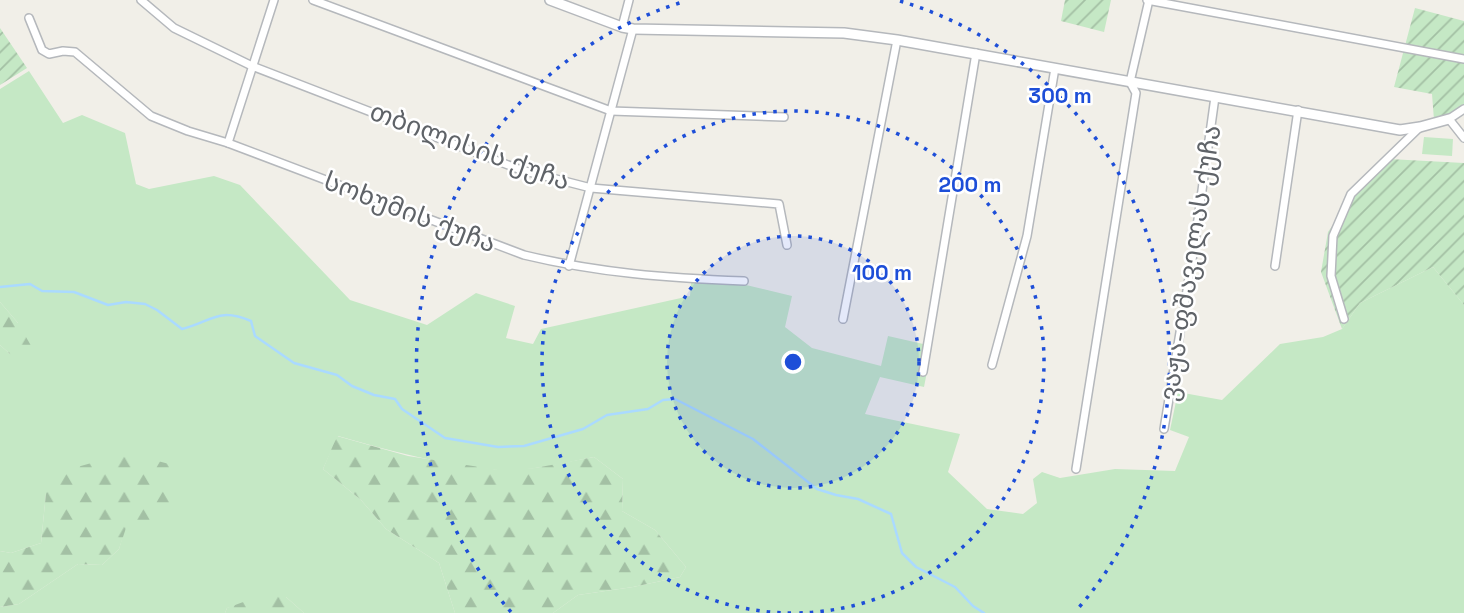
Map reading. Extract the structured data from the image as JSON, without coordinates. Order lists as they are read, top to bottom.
{
  "streets": {
    "street": ["თბილისის ქუჩა", "სოხუმის ქუჩა", "ვაჟა-ფშაველას ქუჩა"]
  },
  "rings": ["300 m", "200 m", "100 m"]
}
